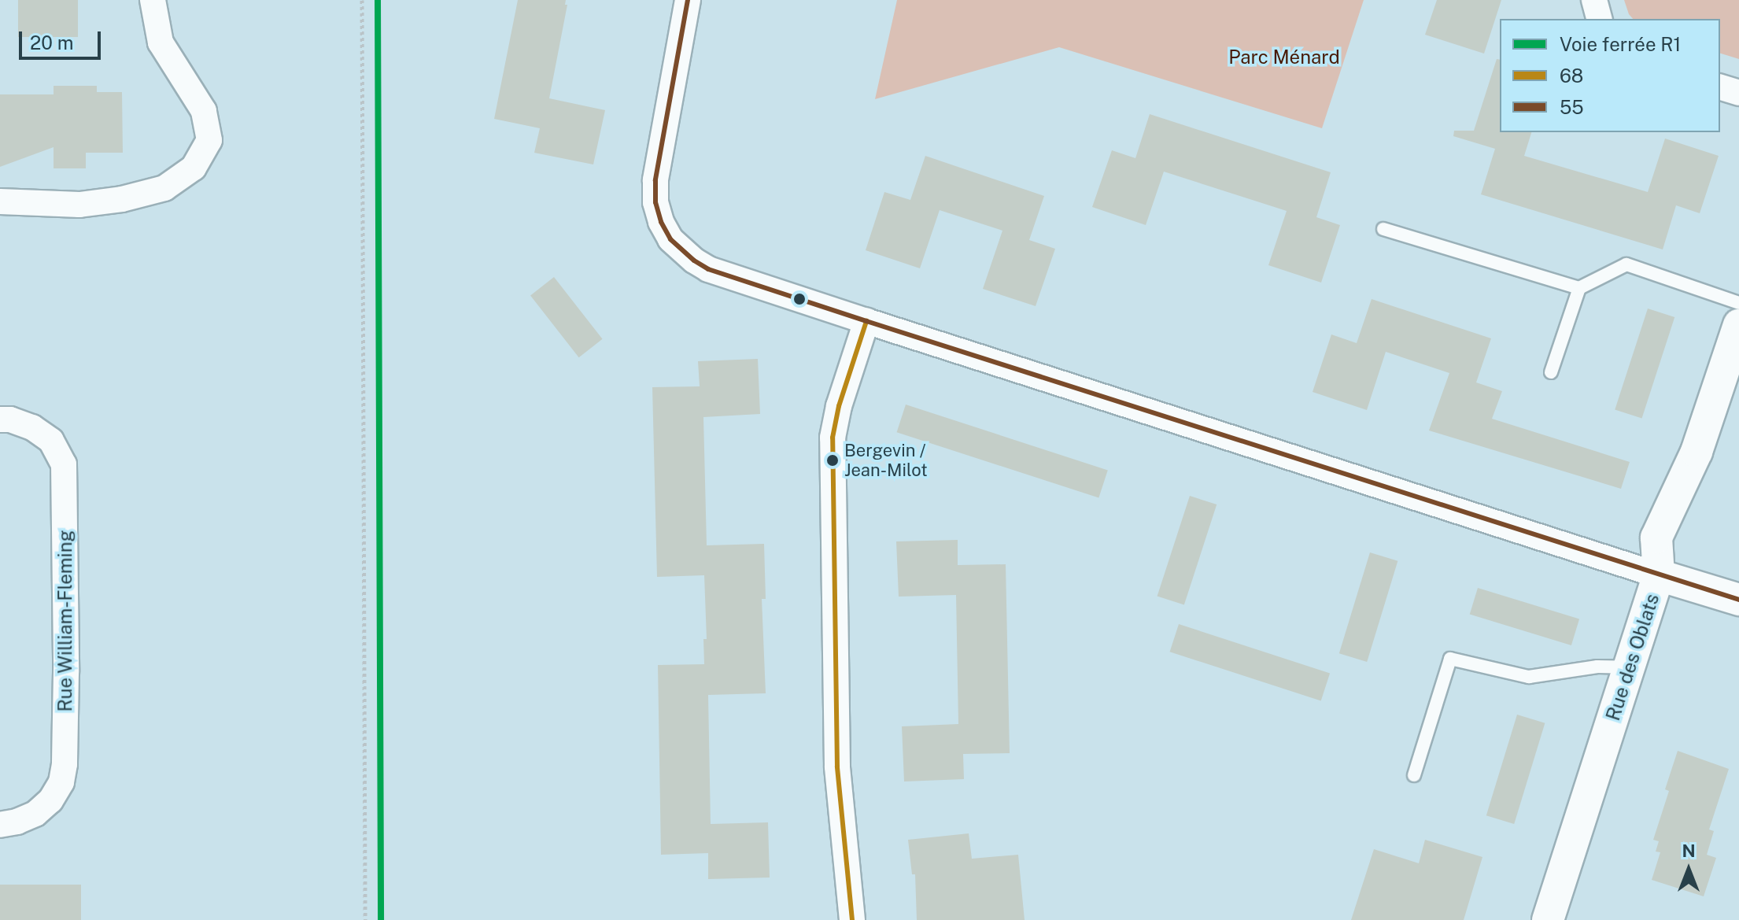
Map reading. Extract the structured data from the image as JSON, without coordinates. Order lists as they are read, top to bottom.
{
  "streets": {
    "street": ["Rue William-Fleming", "Rue des Oblats"]
  },
  "parks": ["Parc Ménard"],
  "places": ["Bergevin / Jean-Milot"],
  "lines": ["rail line R1", "transit line 55", "transit line 68"],
  "legend": ["Voie ferrée R1", "68", "55"],
  "scale_bar": "20 m",
  "north": "top"
}
